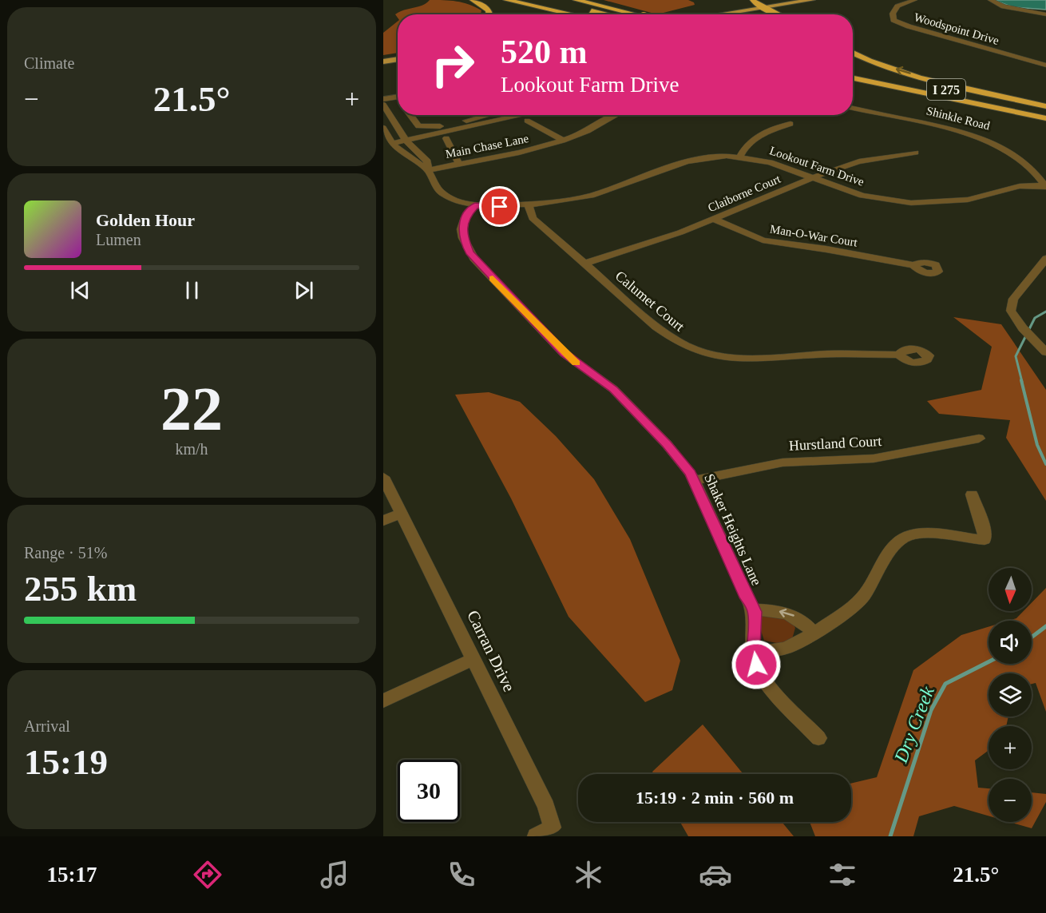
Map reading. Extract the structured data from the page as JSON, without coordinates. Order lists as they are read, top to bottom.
{
  "streets": {
    "highway": ["I 275"],
    "street": [
      "Woodspoint Drive",
      "Shinkle Road",
      "Main Chase Lane",
      "Lookout Farm Drive",
      "Claiborne Court",
      "Man-O-War Court",
      "Calumet Court",
      "Hurstland Court",
      "Shaker Heights Lane",
      "Carran Drive"
    ]
  },
  "crossings": [
    ["Shinkle Road", "Lookout Farm Drive"],
    ["Main Chase Lane", "Lookout Farm Drive"],
    ["Lookout Farm Drive", "Claiborne Court"],
    ["Lookout Farm Drive", "Calumet Court"],
    ["Lookout Farm Drive", "Shaker Heights Lane"],
    ["Claiborne Court", "Man-O-War Court"],
    ["Claiborne Court", "Calumet Court"],
    ["Hurstland Court", "Shaker Heights Lane"]
  ],
  "water": ["Dry Creek"],
  "north": "bottom",
  "page": {
    "tile": [
      "Climate",
      ["22", "km/h"],
      ["Range · 51%", "255 km"],
      ["Arrival", "15:19"]
    ],
    "turn": ["520 m", "Lookout Farm Drive"],
    "heat": ["−", "21.5°", "+"],
    "song": ["Golden Hour", "Lumen"],
    "map_buttons": ["+", "−"],
    "limit": "30",
    "trip": "15:19 · 2 min · 560 m",
    "tabs": ["15:17", "21.5°"]
  }
}
